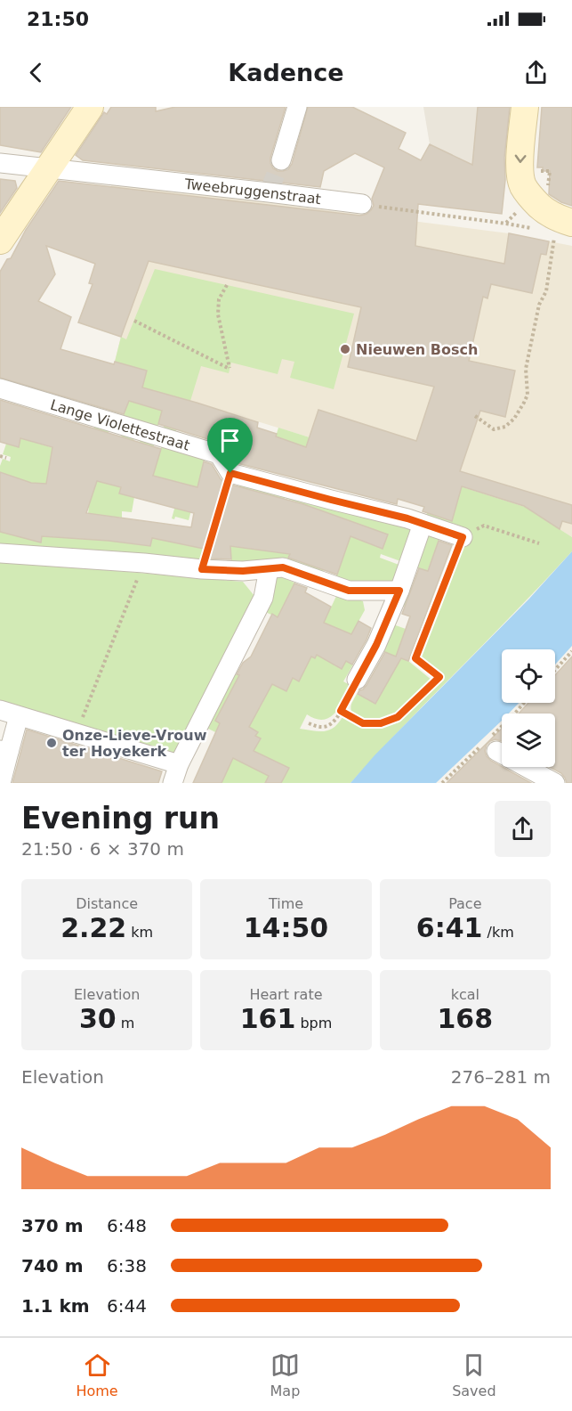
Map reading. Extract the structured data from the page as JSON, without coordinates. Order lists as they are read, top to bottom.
{
  "streets": {
    "street": ["Tweebruggenstraat", "Lange Violettestraat"]
  },
  "places": ["Nieuwen Bosch", "Onze-Lieve-Vrouw ter Hoyekerk"],
  "page": {
    "status": "21:50",
    "header": "Kadence",
    "heading": ["Evening run", "21:50 · 6 × 370 m"],
    "stats": [
      ["Distance", "2.22 km"],
      ["Time", "14:50"],
      ["Pace", "6:41 /km"],
      ["Elevation", "30 m"],
      ["Heart rate", "161 bpm"],
      ["kcal", "168"]
    ],
    "chart": ["Elevation", "276–281 m"],
    "list": [
      {
        "name": "370 m",
        "note": "6:48"
      },
      {
        "name": "740 m",
        "note": "6:38"
      },
      {
        "name": "1.1 km",
        "note": "6:44"
      }
    ],
    "tabs": ["Home", "Map", "Saved"]
  }
}
